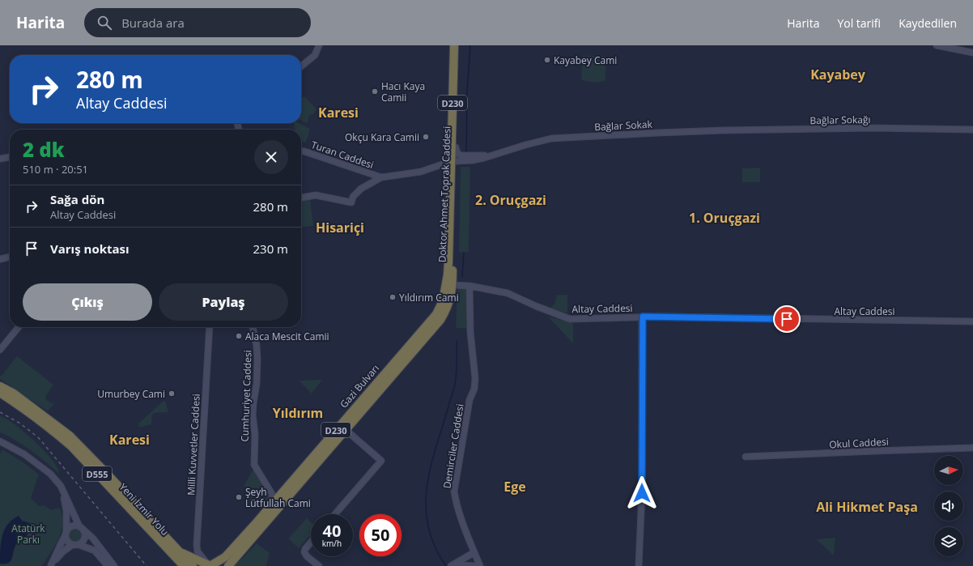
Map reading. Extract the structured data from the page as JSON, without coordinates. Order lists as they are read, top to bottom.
{
  "streets": {
    "highway": [
      "D230",
      "Doktor Ahmet Toprak Caddesi",
      "Gazi Bulvarı",
      "D555",
      "Yeni İzmir Yolu"
    ],
    "main road": [
      "Bağlar Sokağı",
      "Bağlar Sokak",
      "Turan Caddesi",
      "Altay Caddesi",
      "Cumhuriyet Caddesi",
      "Okul Caddesi",
      "Milli Kuvvetler Caddesi",
      "Demirciler Caddesi"
    ]
  },
  "crossings": [
    ["Bağlar Sokağı", "Bağlar Sokak"],
    ["Bağlar Sokak", "Turan Caddesi"],
    ["Turan Caddesi", "Doktor Ahmet Toprak Caddesi"],
    ["Doktor Ahmet Toprak Caddesi", "Altay Caddesi"],
    ["Doktor Ahmet Toprak Caddesi", "Gazi Bulvarı"],
    ["Altay Caddesi", "Gazi Bulvarı"],
    ["Altay Caddesi", "Demirciler Caddesi"],
    ["Gazi Bulvarı", "Cumhuriyet Caddesi"],
    ["Gazi Bulvarı", "Milli Kuvvetler Caddesi"],
    ["Gazi Bulvarı", "D555"],
    ["Milli Kuvvetler Caddesi", "D555"],
    ["D555", "Yeni İzmir Yolu"]
  ],
  "districts": [
    "Kayabey",
    "Karesi",
    "2. Oruçgazi",
    "1. Oruçgazi",
    "Hisariçi",
    "Yıldırım",
    "Karesi",
    "Ege",
    "Ali Hikmet Paşa"
  ],
  "parks": ["Atatürk Parkı"],
  "places": [
    "Kayabey Cami",
    "Hacı Kaya Camii",
    "Okçu Kara Camii",
    "Yıldırım Cami",
    "Alaca Mescit Camii",
    "Umurbey Cami",
    "Şeyh Lütfullah Cami"
  ],
  "north": "right",
  "page": {
    "header": "Harita",
    "search": "Burada ara",
    "nav": ["Harita", "Yol tarifi", "Kaydedilen"],
    "turn": ["280 m", "Altay Caddesi"],
    "heading": ["2 dk", "510 m · 20:51"],
    "list": [
      {
        "name": "Sağa dön",
        "note": "Altay Caddesi",
        "value": "280 m"
      },
      {
        "name": "Varış noktası",
        "value": "230 m"
      }
    ],
    "buttons": ["Çıkış", "Paylaş"],
    "speed": "40 km/h",
    "limit": "50"
  }
}
